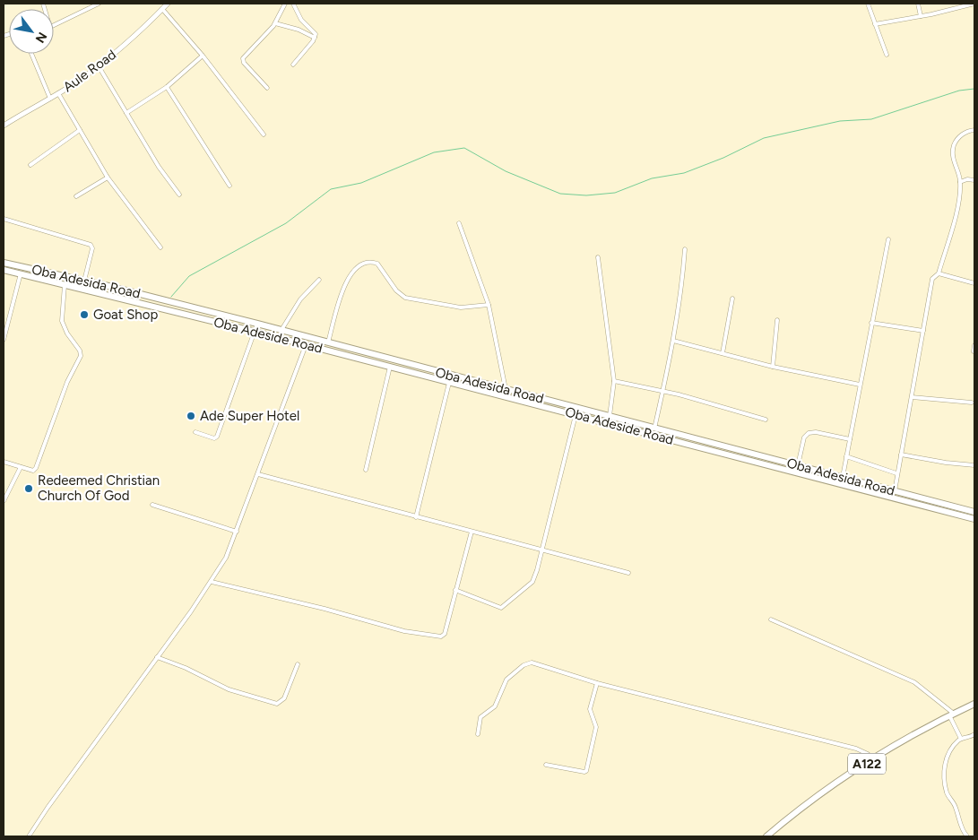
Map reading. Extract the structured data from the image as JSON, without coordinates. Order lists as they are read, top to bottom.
{
  "streets": {
    "main road": ["Oba Adesida Road", "Oba Adeside Road", "A122"],
    "street": ["Aule Road"]
  },
  "crossings": [
    ["Oba Adesida Road", "Oba Adeside Road"]
  ],
  "places": ["Goat Shop", "Ade Super Hotel", "Redeemed Christian Church Of God"],
  "north": "bottom right"
}
